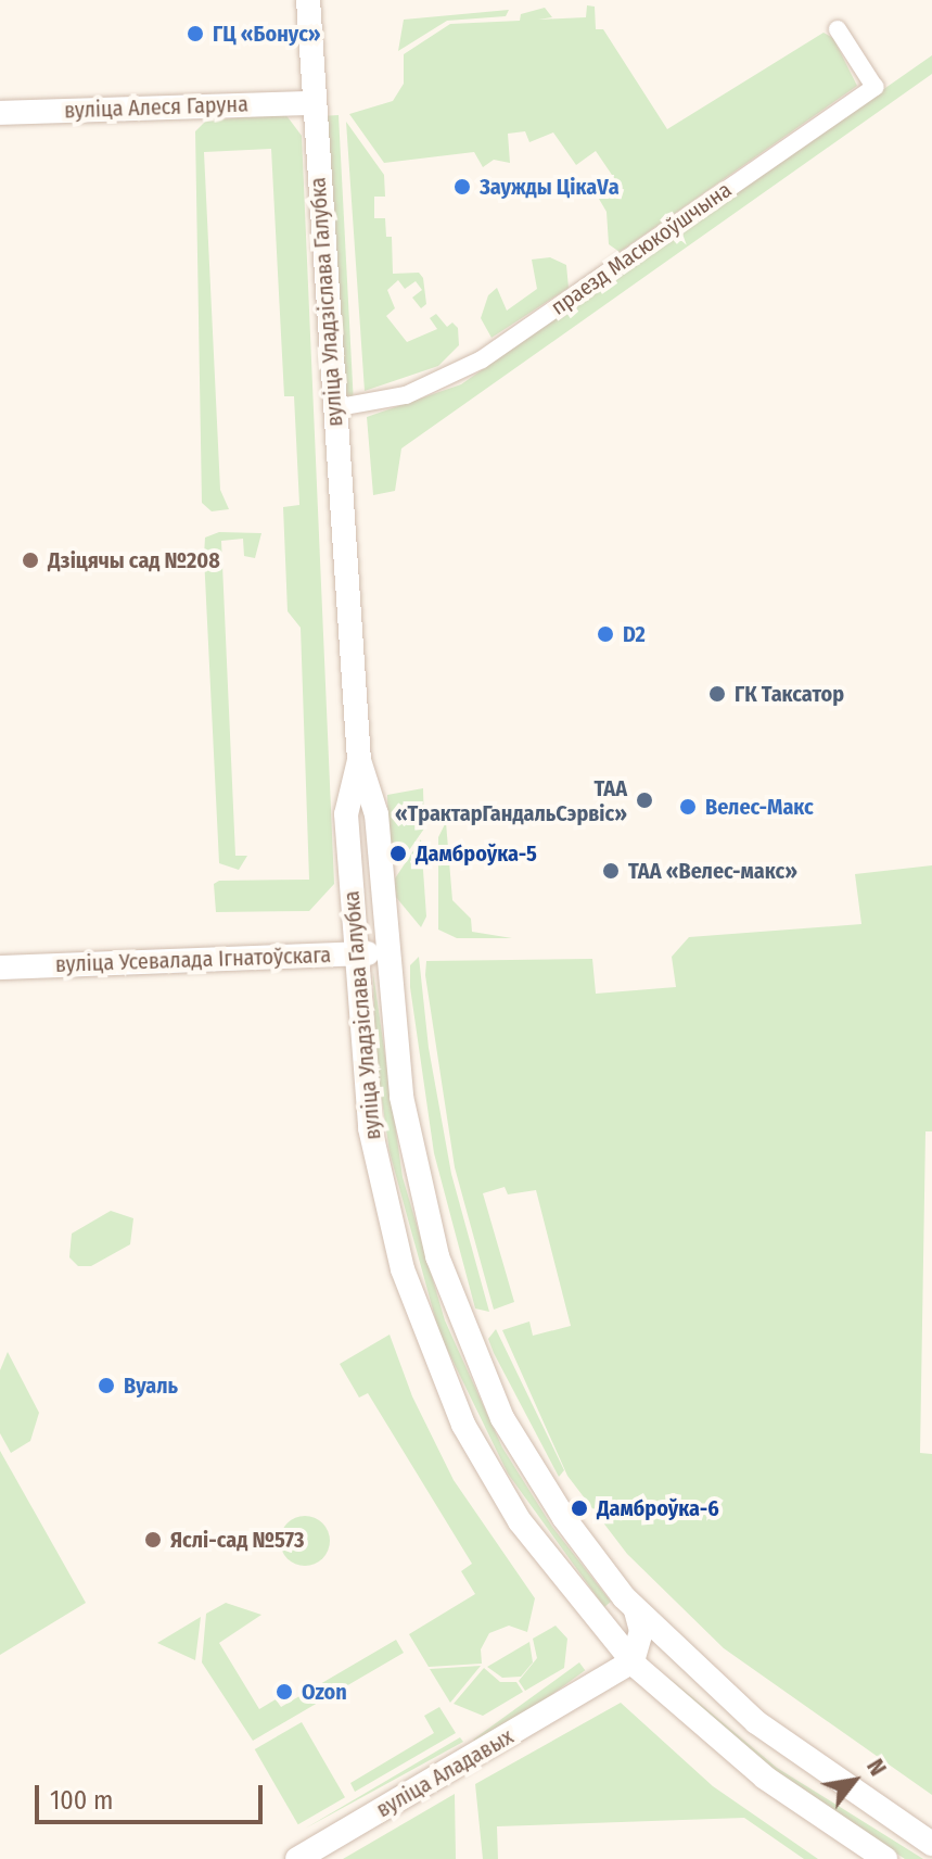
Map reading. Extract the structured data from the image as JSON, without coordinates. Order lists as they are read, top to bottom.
{
  "streets": {
    "main road": [
      "вуліца Алеся Гаруна",
      "вуліца Уладзіслава Галубка",
      "вуліца Усевалада Ігнатоўскага",
      "вуліца Аладавых"
    ],
    "street": ["праезд Масюкоўшчына"]
  },
  "crossings": [
    ["вуліца Алеся Гаруна", "вуліца Уладзіслава Галубка"],
    ["праезд Масюкоўшчына", "вуліца Уладзіслава Галубка"],
    ["вуліца Уладзіслава Галубка", "вуліца Усевалада Ігнатоўскага"],
    ["вуліца Уладзіслава Галубка", "вуліца Аладавых"]
  ],
  "places": [
    "ГЦ «Бонус»",
    "Заужды ЦікаVа",
    "Дзіцячы сад №208",
    "D2",
    "ГК Таксатор",
    "ТАА «ТрактарГандальСэрвіс»",
    "Велес-Макс",
    "Дамброўка-5",
    "ТАА «Велес-макс»",
    "Вуаль",
    "Дамброўка-6",
    "Яслі-сад №573",
    "Ozon"
  ],
  "scale_bar": "100 m",
  "north": "top right"
}
